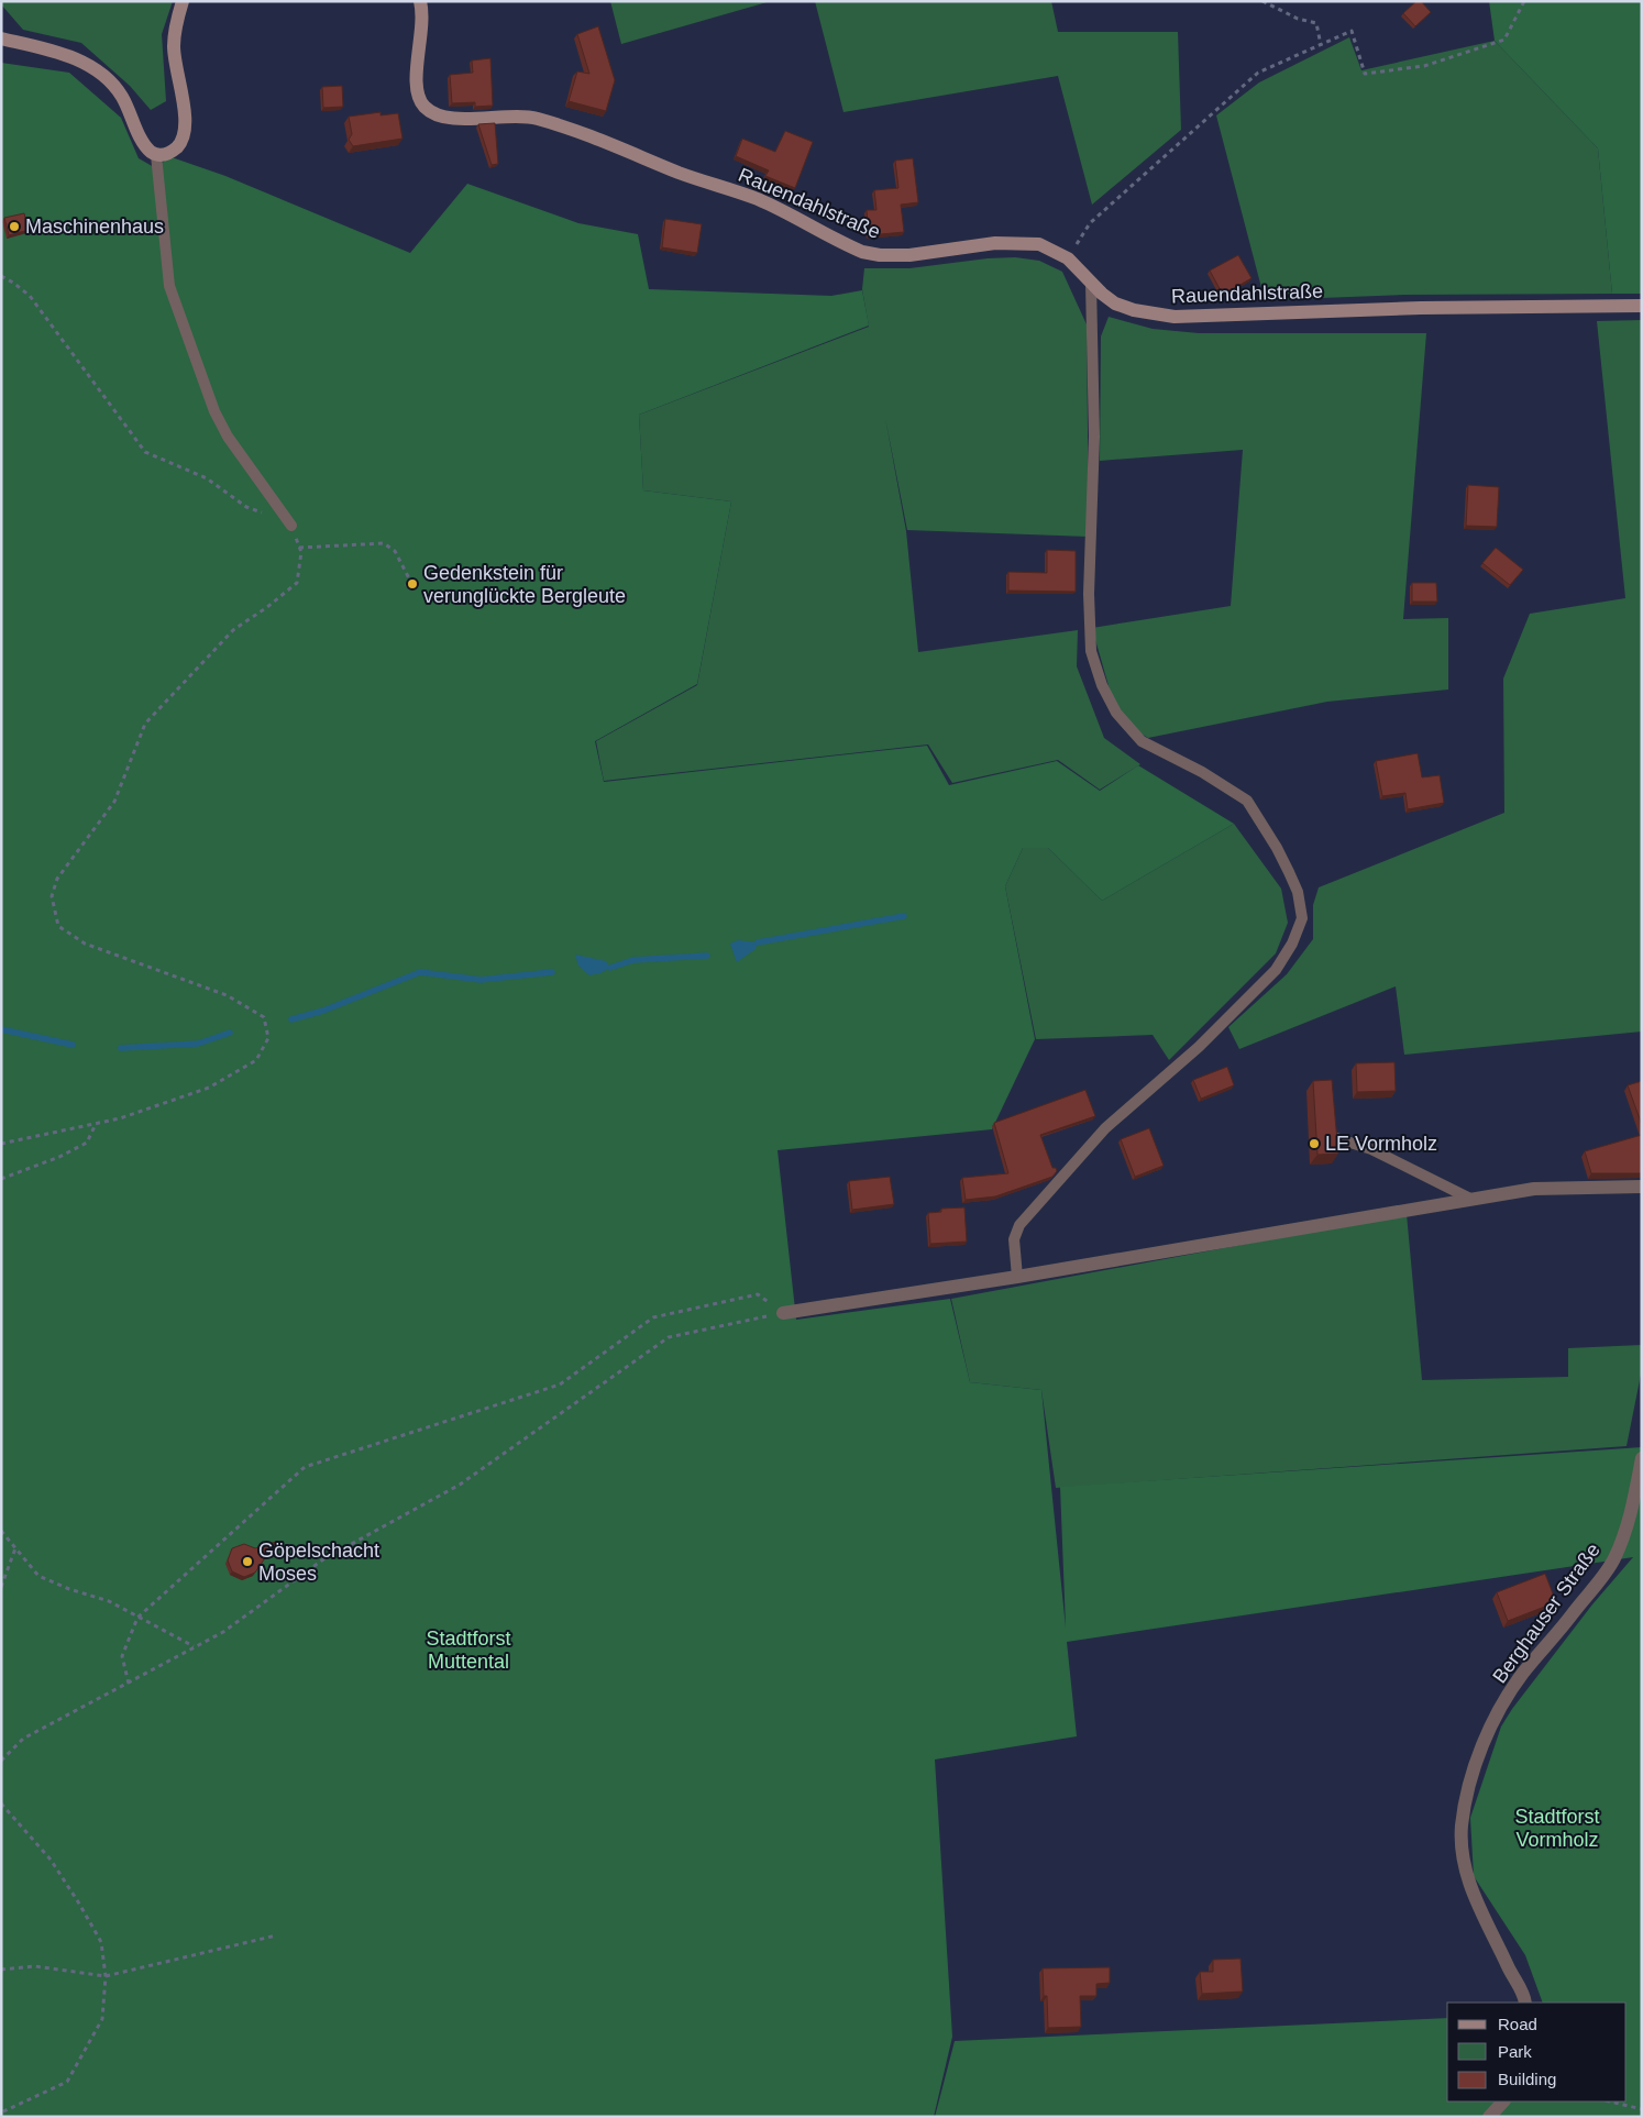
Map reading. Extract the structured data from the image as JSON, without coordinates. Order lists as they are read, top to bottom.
{
  "streets": {
    "street": ["Rauendahlstraße", "Berghauser Straße"]
  },
  "parks": ["Stadtforst Muttental", "Stadtforst Vormholz"],
  "places": [
    "Maschinenhaus",
    "Gedenkstein für verunglückte Bergleute",
    "LE Vormholz",
    "Göpelschacht Moses"
  ],
  "legend": ["Road", "Park", "Building"]
}
